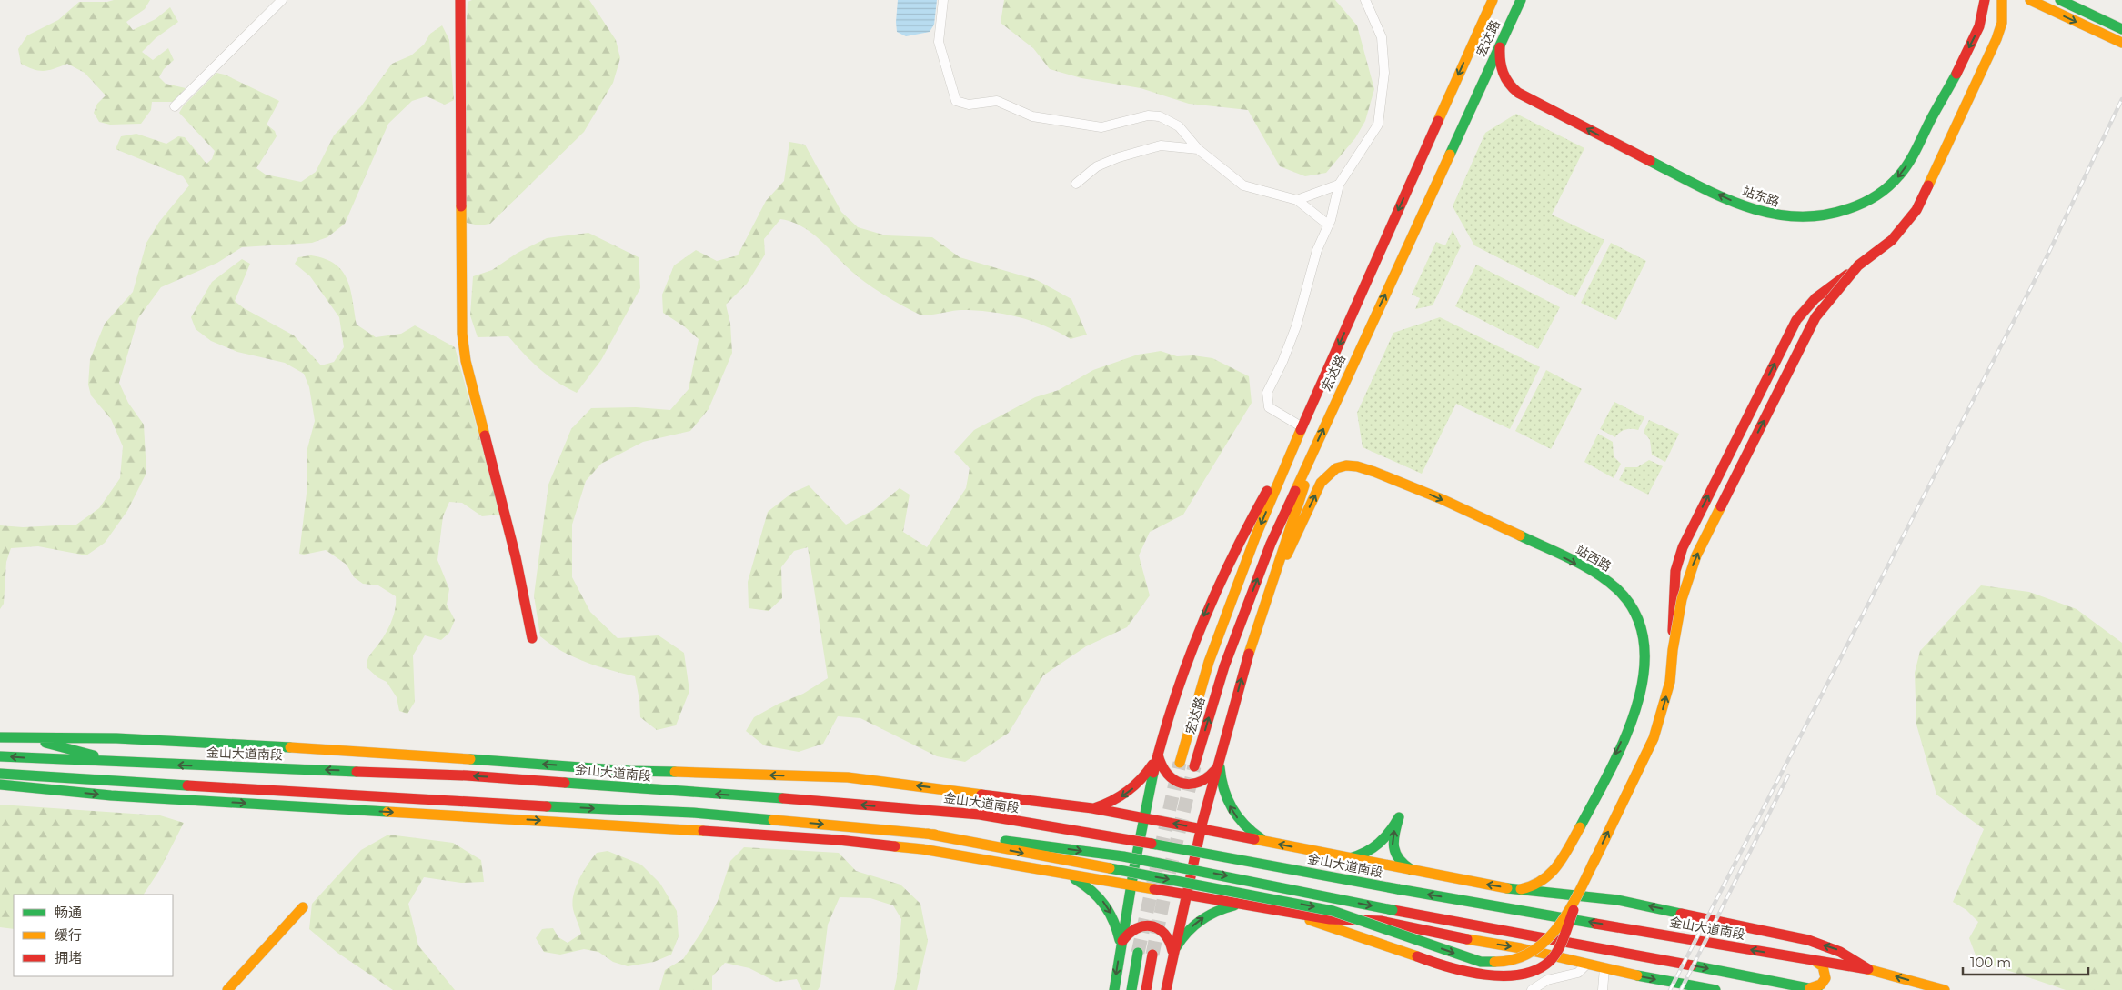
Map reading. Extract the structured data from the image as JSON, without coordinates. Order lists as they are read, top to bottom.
{
  "streets": {
    "main road": [
      "宏达路",
      "站东路",
      "站西路",
      "金山大道南段"
    ]
  },
  "crossings": [
    ["宏达路", "站东路"]
  ],
  "legend": ["畅通", "缓行", "拥堵"],
  "scale_bar": "100 m"
}
